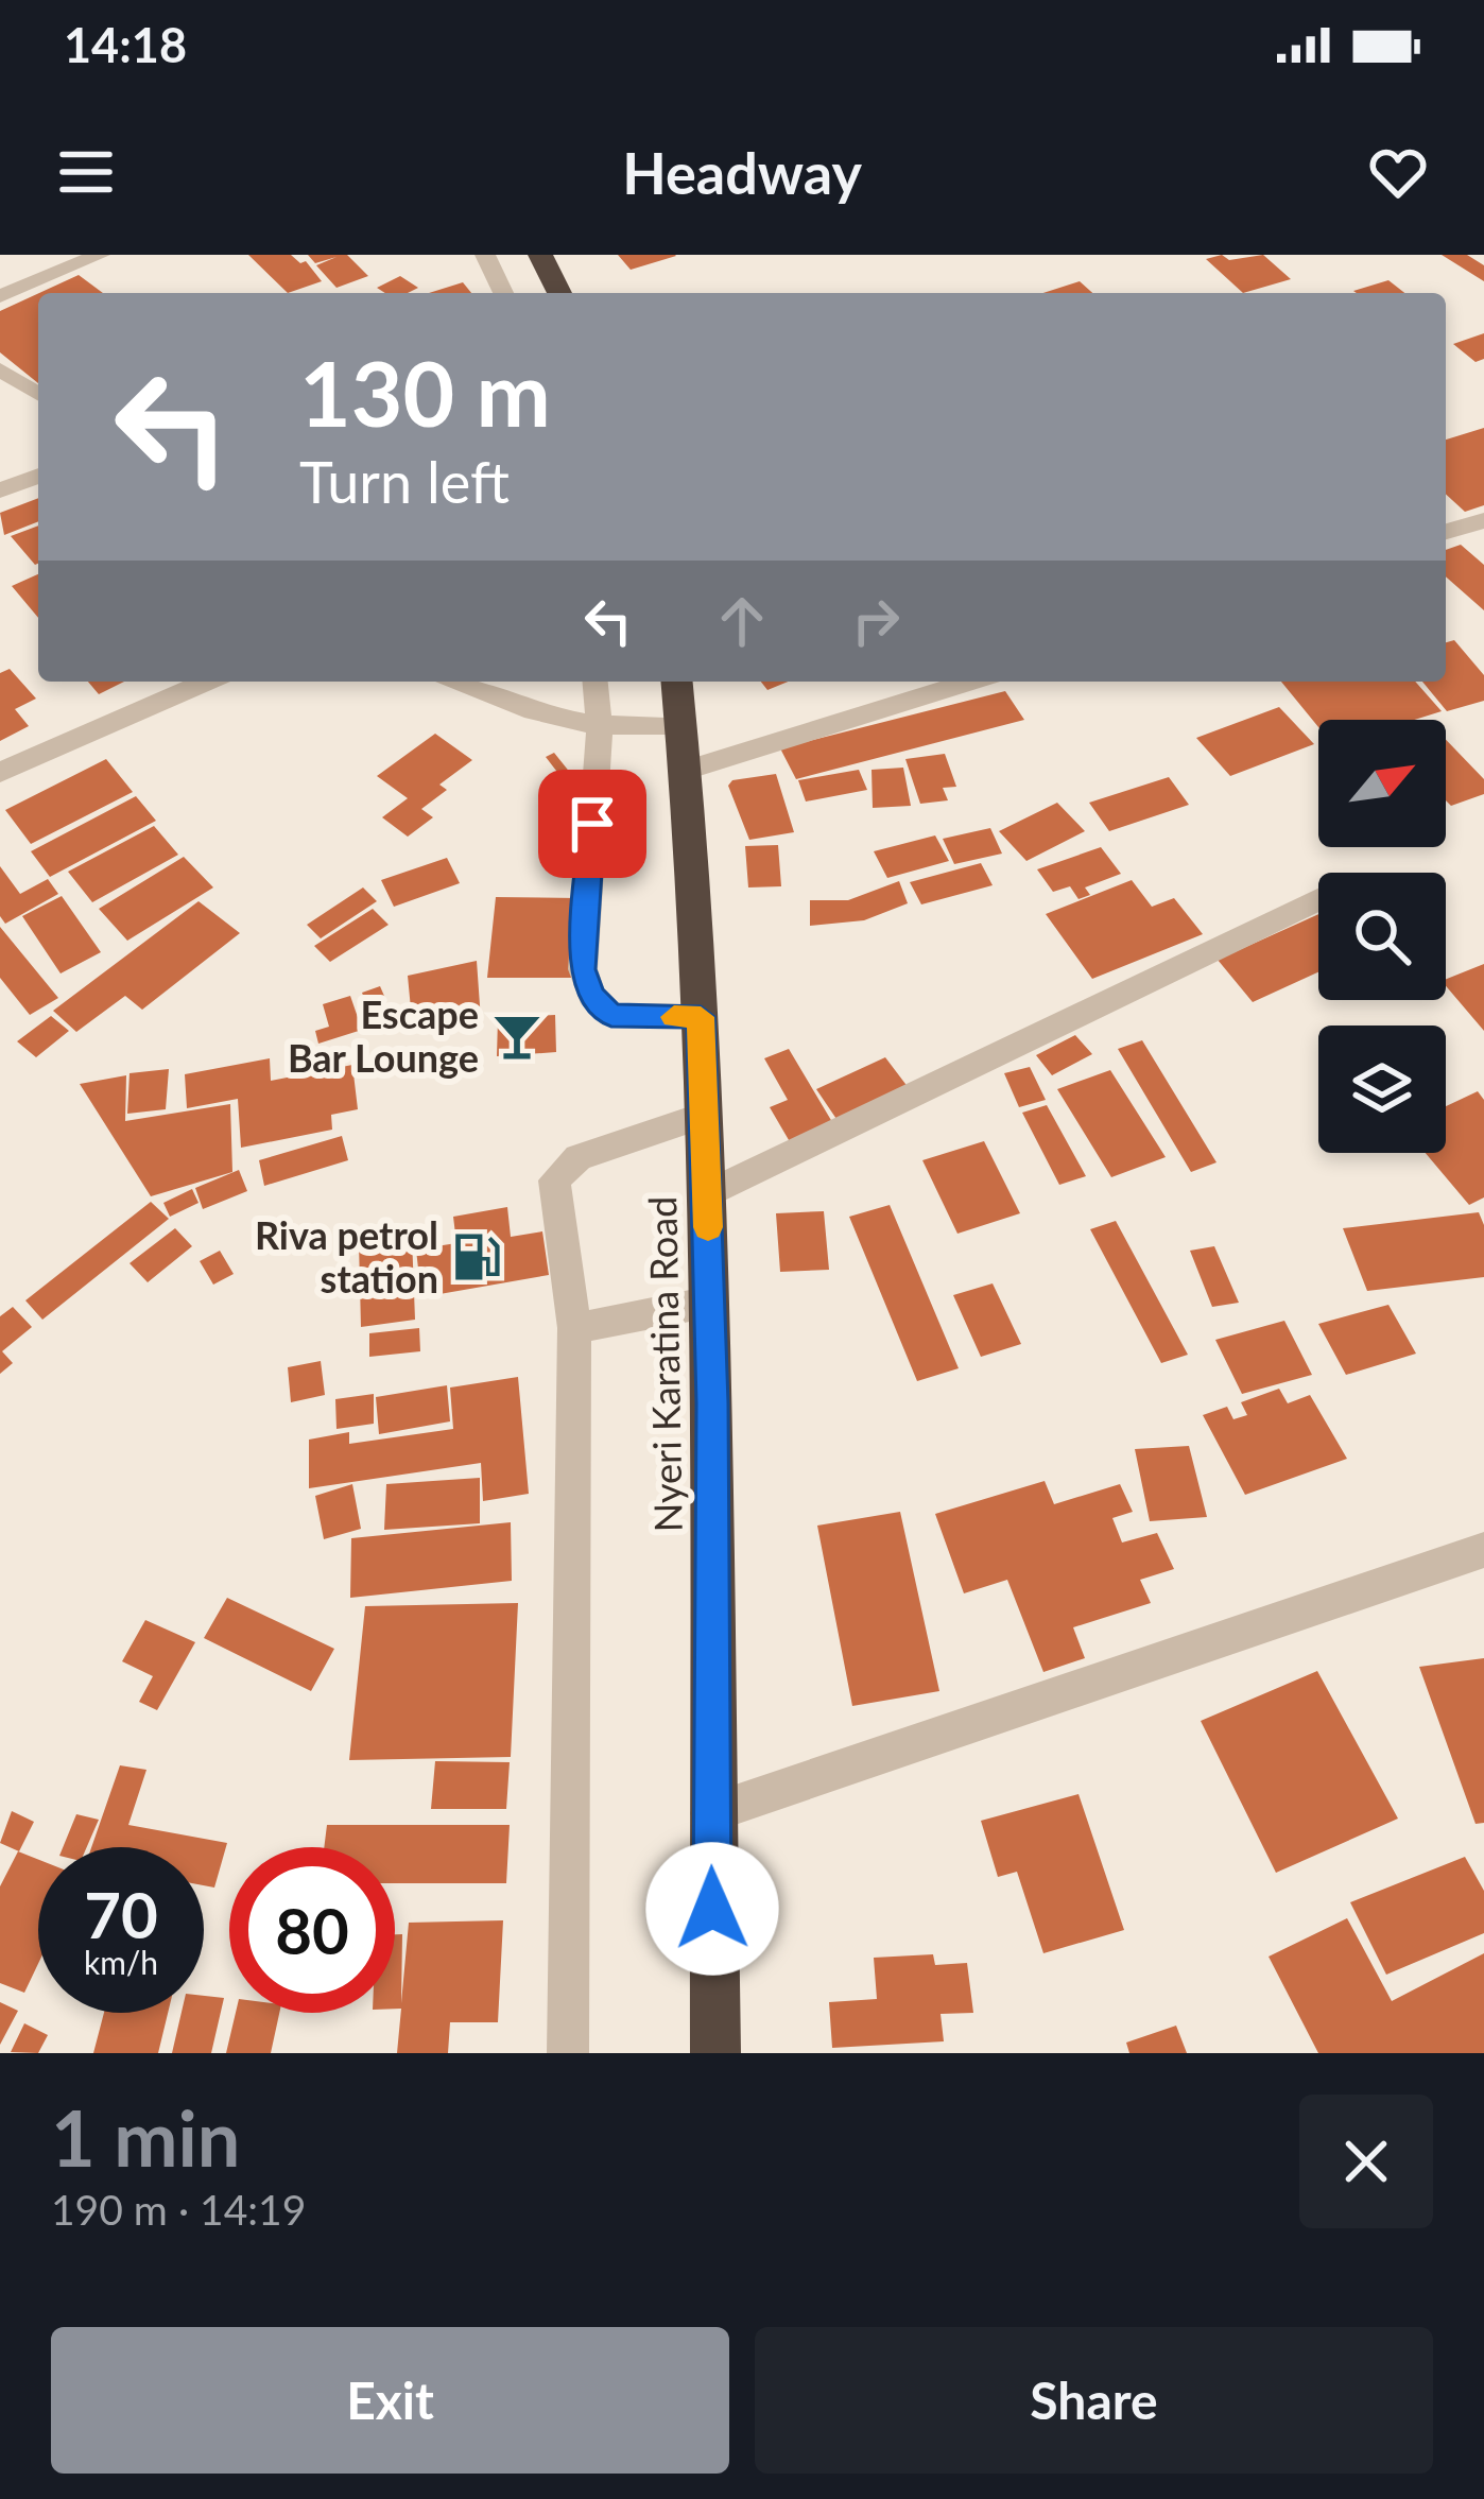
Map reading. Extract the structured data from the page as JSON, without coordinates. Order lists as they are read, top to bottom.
{
  "streets": {
    "highway": ["Nyeri Karatina Road"]
  },
  "places": {
    "bar": ["Escape Bar Lounge"],
    "fuel station": ["Riva petrol station"]
  },
  "north": "top right",
  "page": {
    "status": "14:18",
    "header": "Headway",
    "turn": ["130 m", "Turn left"],
    "speed": "70 km/h",
    "limit": "80",
    "heading": ["1 min", "190 m · 14:19"],
    "buttons": ["Exit", "Share"]
  }
}
